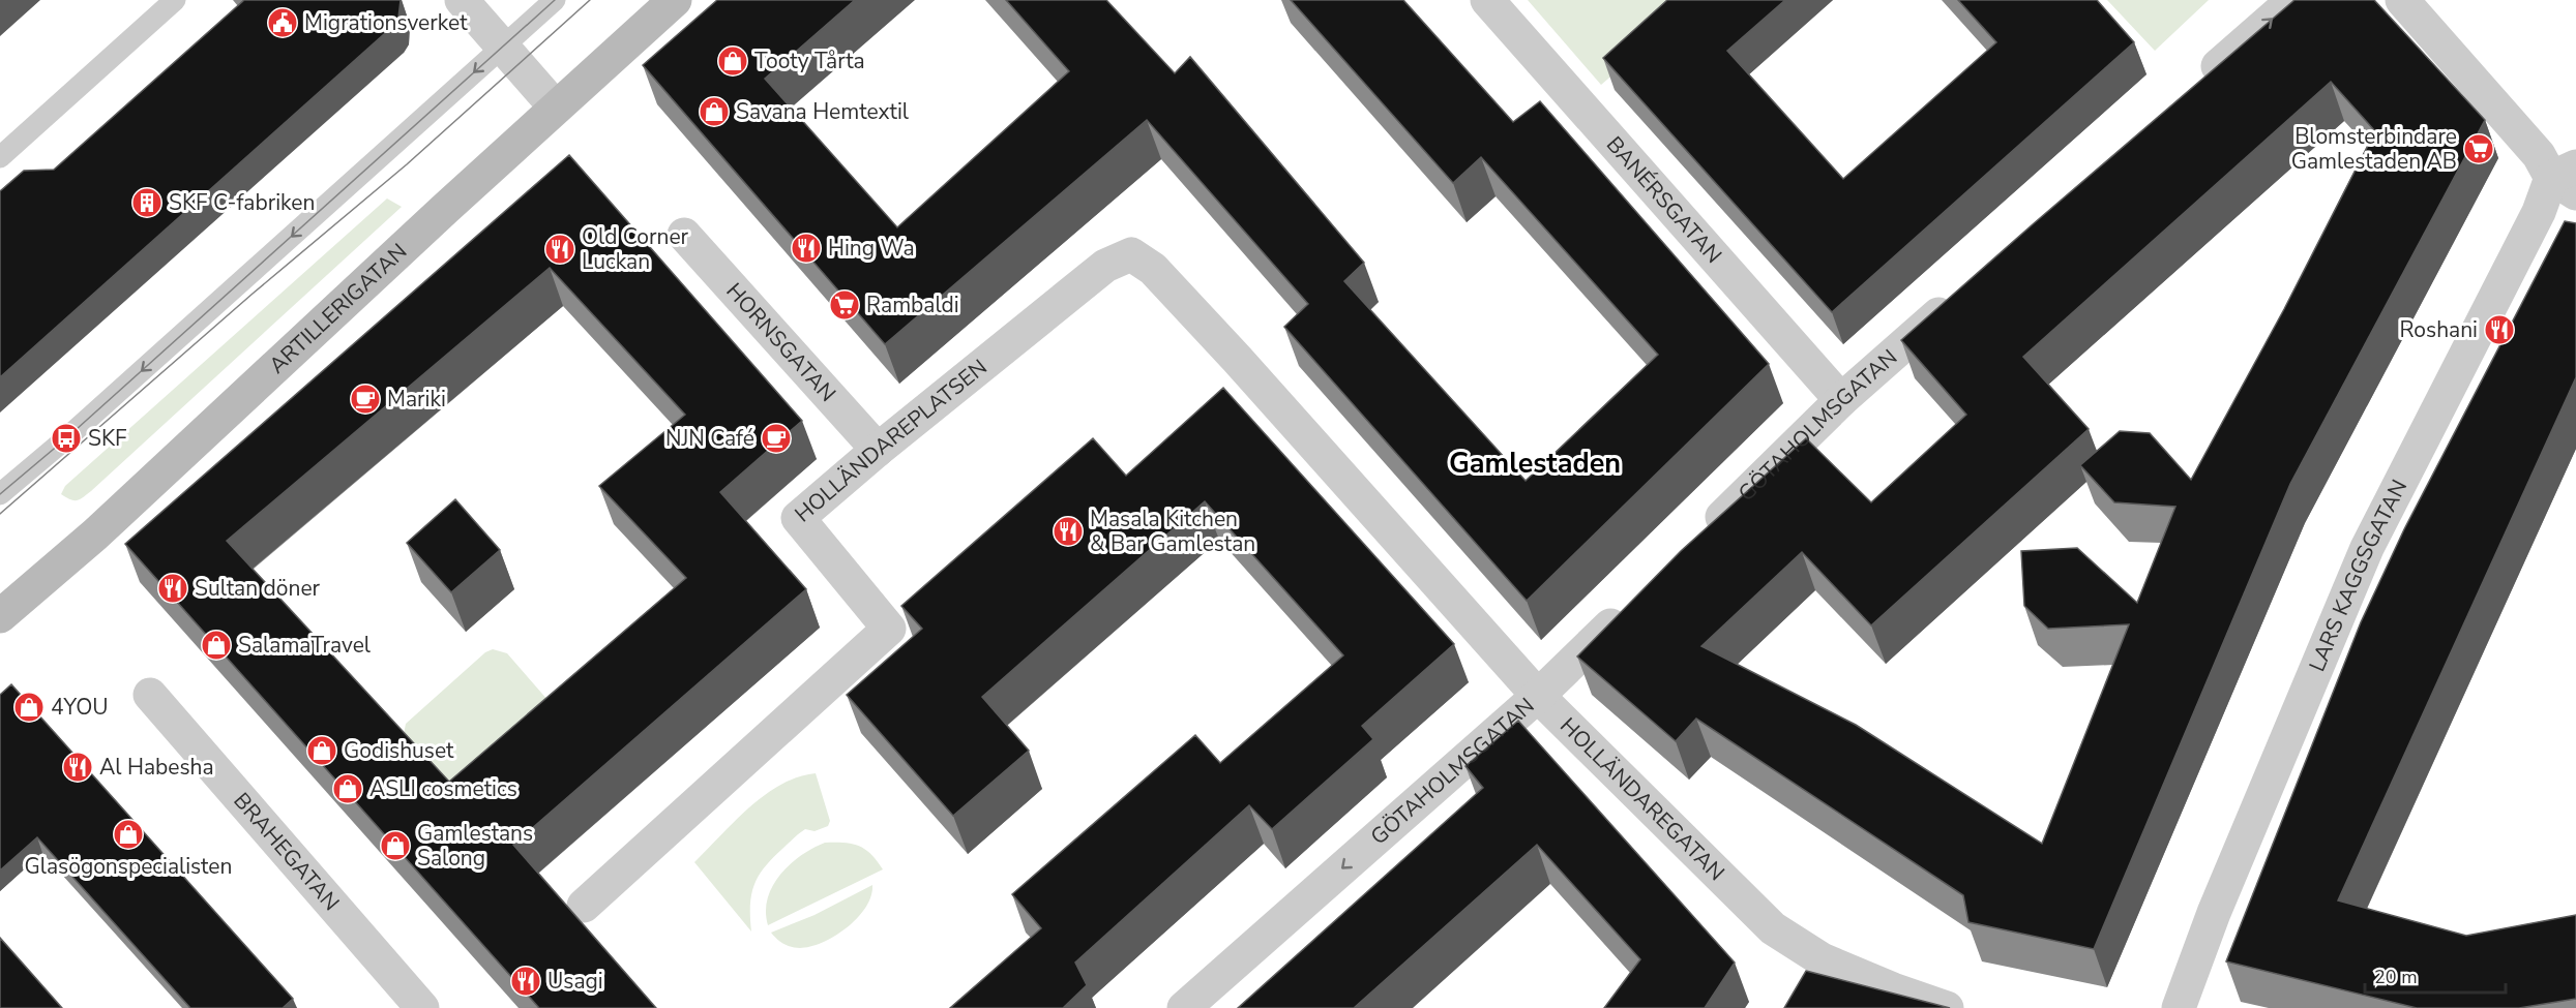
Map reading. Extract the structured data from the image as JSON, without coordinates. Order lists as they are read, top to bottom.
{
  "streets": {
    "main road": ["ARTILLERIGATAN"],
    "street": [
      "BANÉRSGATAN",
      "HORNSGATAN",
      "GÖTAHOLMSGATAN",
      "HOLLÄNDAREPLATSEN",
      "LARS KAGGSGATAN",
      "HOLLÄNDAREGATAN",
      "BRAHEGATAN"
    ]
  },
  "crossings": [
    ["BANÉRSGATAN", "GÖTAHOLMSGATAN"],
    ["HORNSGATAN", "HOLLÄNDAREPLATSEN"],
    ["GÖTAHOLMSGATAN", "HOLLÄNDAREGATAN"],
    ["HOLLÄNDAREPLATSEN", "HOLLÄNDAREGATAN"]
  ],
  "one_way": ["GÖTAHOLMSGATAN"],
  "districts": ["Gamlestaden"],
  "places": {
    "public building": ["Migrationsverket"],
    "shop": [
      "Tooty Tårta",
      "Savana Hemtextil",
      "SalamaTravel",
      "4YOU",
      "Godishuset",
      "ASLI cosmetics",
      "Glasögonspecialisten",
      "Gamlestans Salong"
    ],
    "supermarket": ["Blomsterbindare Gamlestaden AB", "Rambaldi"],
    "building": ["SKF C-fabriken"],
    "restaurant": [
      "Hing Wa",
      "Old Corner Luckan",
      "Roshani",
      "Masala Kitchen & Bar Gamlestan",
      "Sultan döner",
      "Al Habesha",
      "Usagi"
    ],
    "cafe": ["Mariki", "NJN Café"],
    "bus stop": ["SKF"]
  },
  "scale_bar": "20 m"
}
